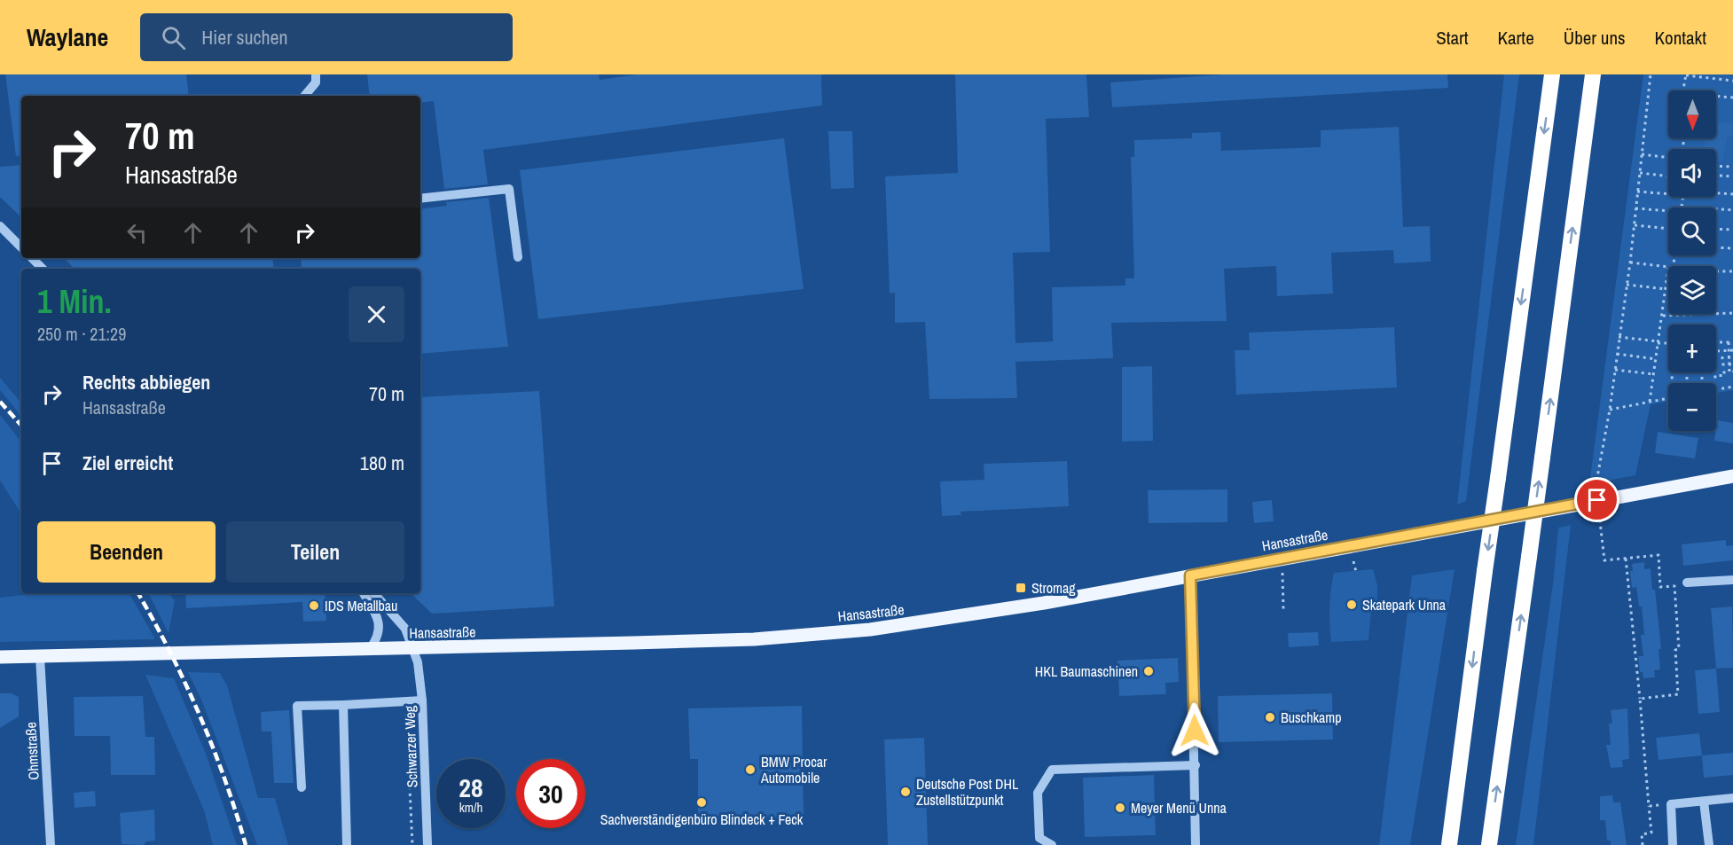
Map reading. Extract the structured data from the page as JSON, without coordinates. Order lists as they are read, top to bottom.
{
  "streets": {
    "main road": ["Hansastraße"],
    "street": ["Schwarzer Weg", "Ohmstraße"]
  },
  "crossings": [
    ["Hansastraße", "Schwarzer Weg"],
    ["Hansastraße", "Ohmstraße"]
  ],
  "places": {
    "transit": ["Stromag"],
    "other": [
      "Skatepark Unna",
      "IDS Metallbau",
      "HKL Baumaschinen",
      "Buschkamp",
      "BMW Procar Automobile",
      "Deutsche Post DHL Zustellstützpunkt",
      "Sachverständigenbüro Blindeck + Feck",
      "Meyer Menü Unna"
    ]
  },
  "north": "bottom",
  "page": {
    "header": "Waylane",
    "search": "Hier suchen",
    "nav": [
      "Start",
      "Karte",
      "Über uns",
      "Kontakt"
    ],
    "map_buttons": ["+", "−"],
    "turn": ["70 m", "Hansastraße"],
    "heading": ["1 Min.", "250 m · 21:29"],
    "list": [
      {
        "name": "Rechts abbiegen",
        "note": "Hansastraße",
        "value": "70 m"
      },
      {
        "name": "Ziel erreicht",
        "value": "180 m"
      }
    ],
    "buttons": ["Beenden", "Teilen"],
    "speed": "28 km/h",
    "limit": "30"
  }
}
